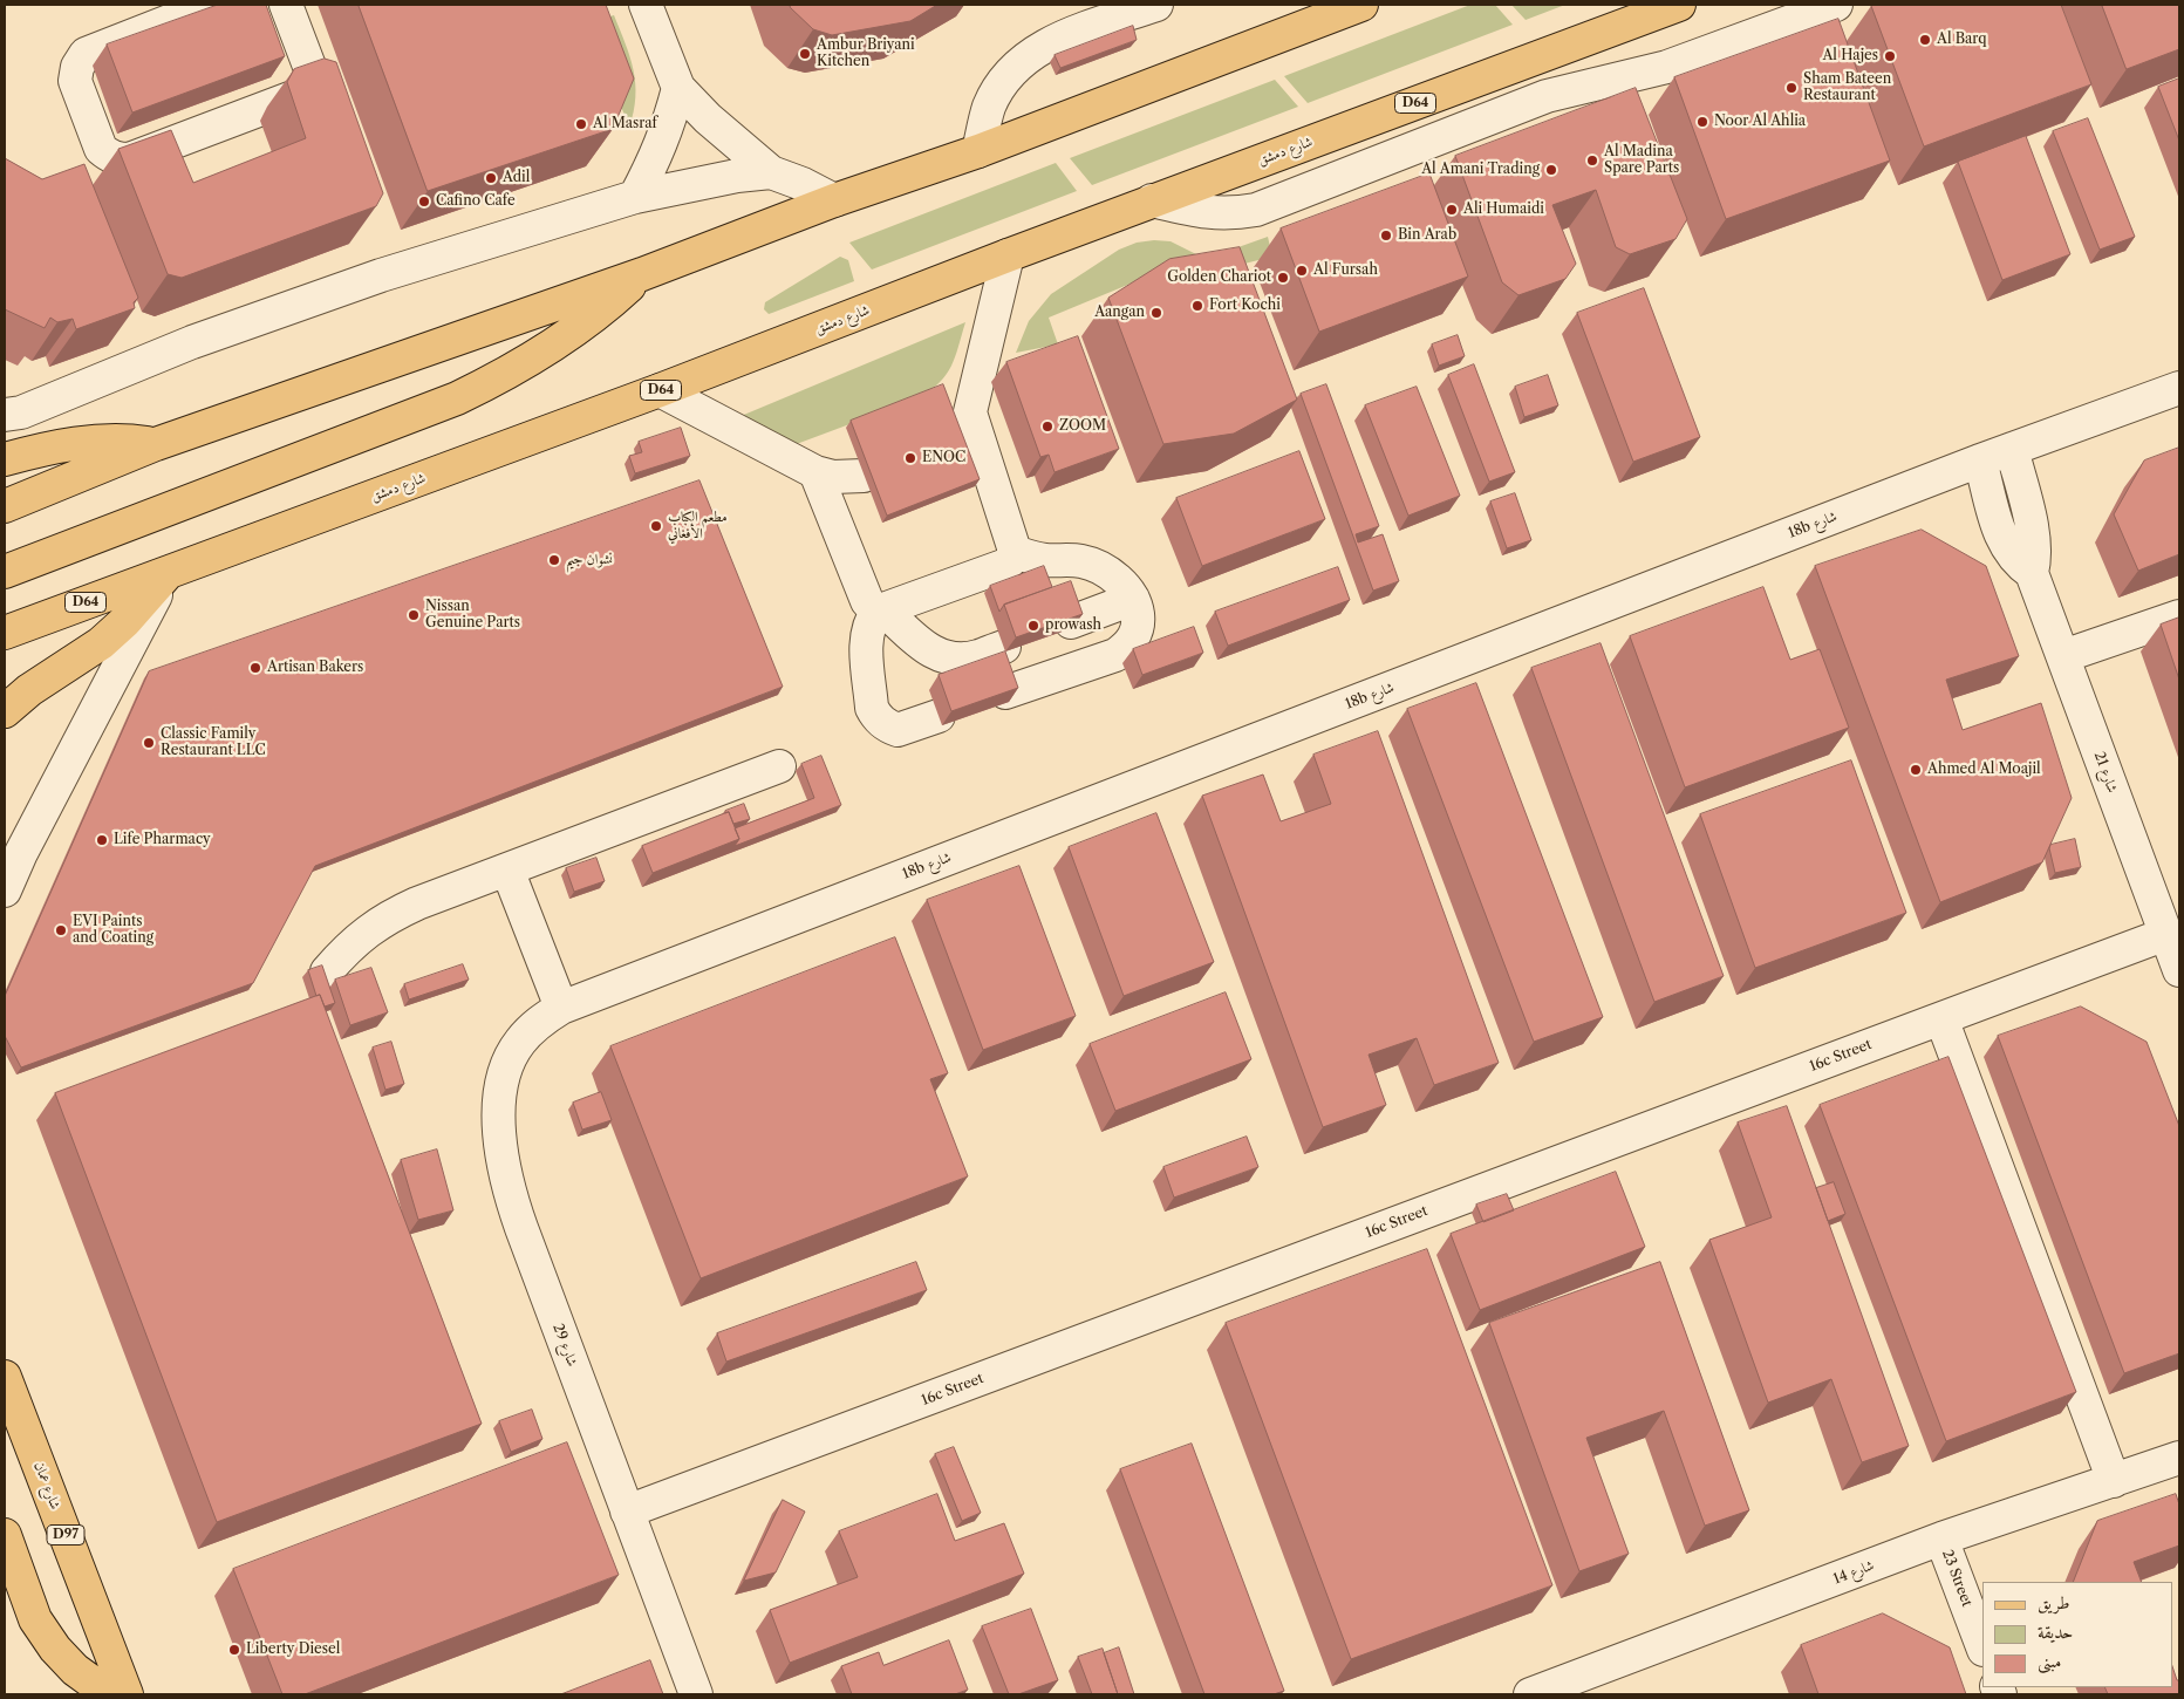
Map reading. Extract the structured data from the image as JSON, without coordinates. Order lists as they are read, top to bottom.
{
  "streets": {
    "main road": [
      "D64",
      "شارع دمشق",
      "شارع عمان",
      "D97"
    ],
    "street": [
      "18b شارع",
      "شارع 21",
      "16c Street",
      "شارع 29",
      "شارع 14",
      "23 Street"
    ]
  },
  "crossings": [
    ["18b شارع", "شارع 21"],
    ["18b شارع", "شارع 29"],
    ["شارع 21", "16c Street"],
    ["16c Street", "شارع 29"],
    ["شارع 14", "23 Street"]
  ],
  "places": [
    "Al Barq",
    "Ambur Briyani Kitchen",
    "Al Hajes",
    "Sham Bateen Restaurant",
    "Noor Al Ahlia",
    "Al Masraf",
    "Al Madina Spare Parts",
    "Al Amani Trading",
    "Adil",
    "Cafino Cafe",
    "Ali Humaidi",
    "Bin Arab",
    "Al Fursah",
    "Golden Chariot",
    "Fort Kochi",
    "Aangan",
    "ZOOM",
    "ENOC",
    "مطعم الكباب الأفغاني",
    "نشوان جيم",
    "Nissan Genuine Parts",
    "prowash",
    "Artisan Bakers",
    "Classic Family Restaurant LLC",
    "Ahmed Al Moajil",
    "Life Pharmacy",
    "EVI Paints and Coating",
    "Liberty Diesel"
  ],
  "legend": ["طريق", "حديقة", "مبنى"]
}
